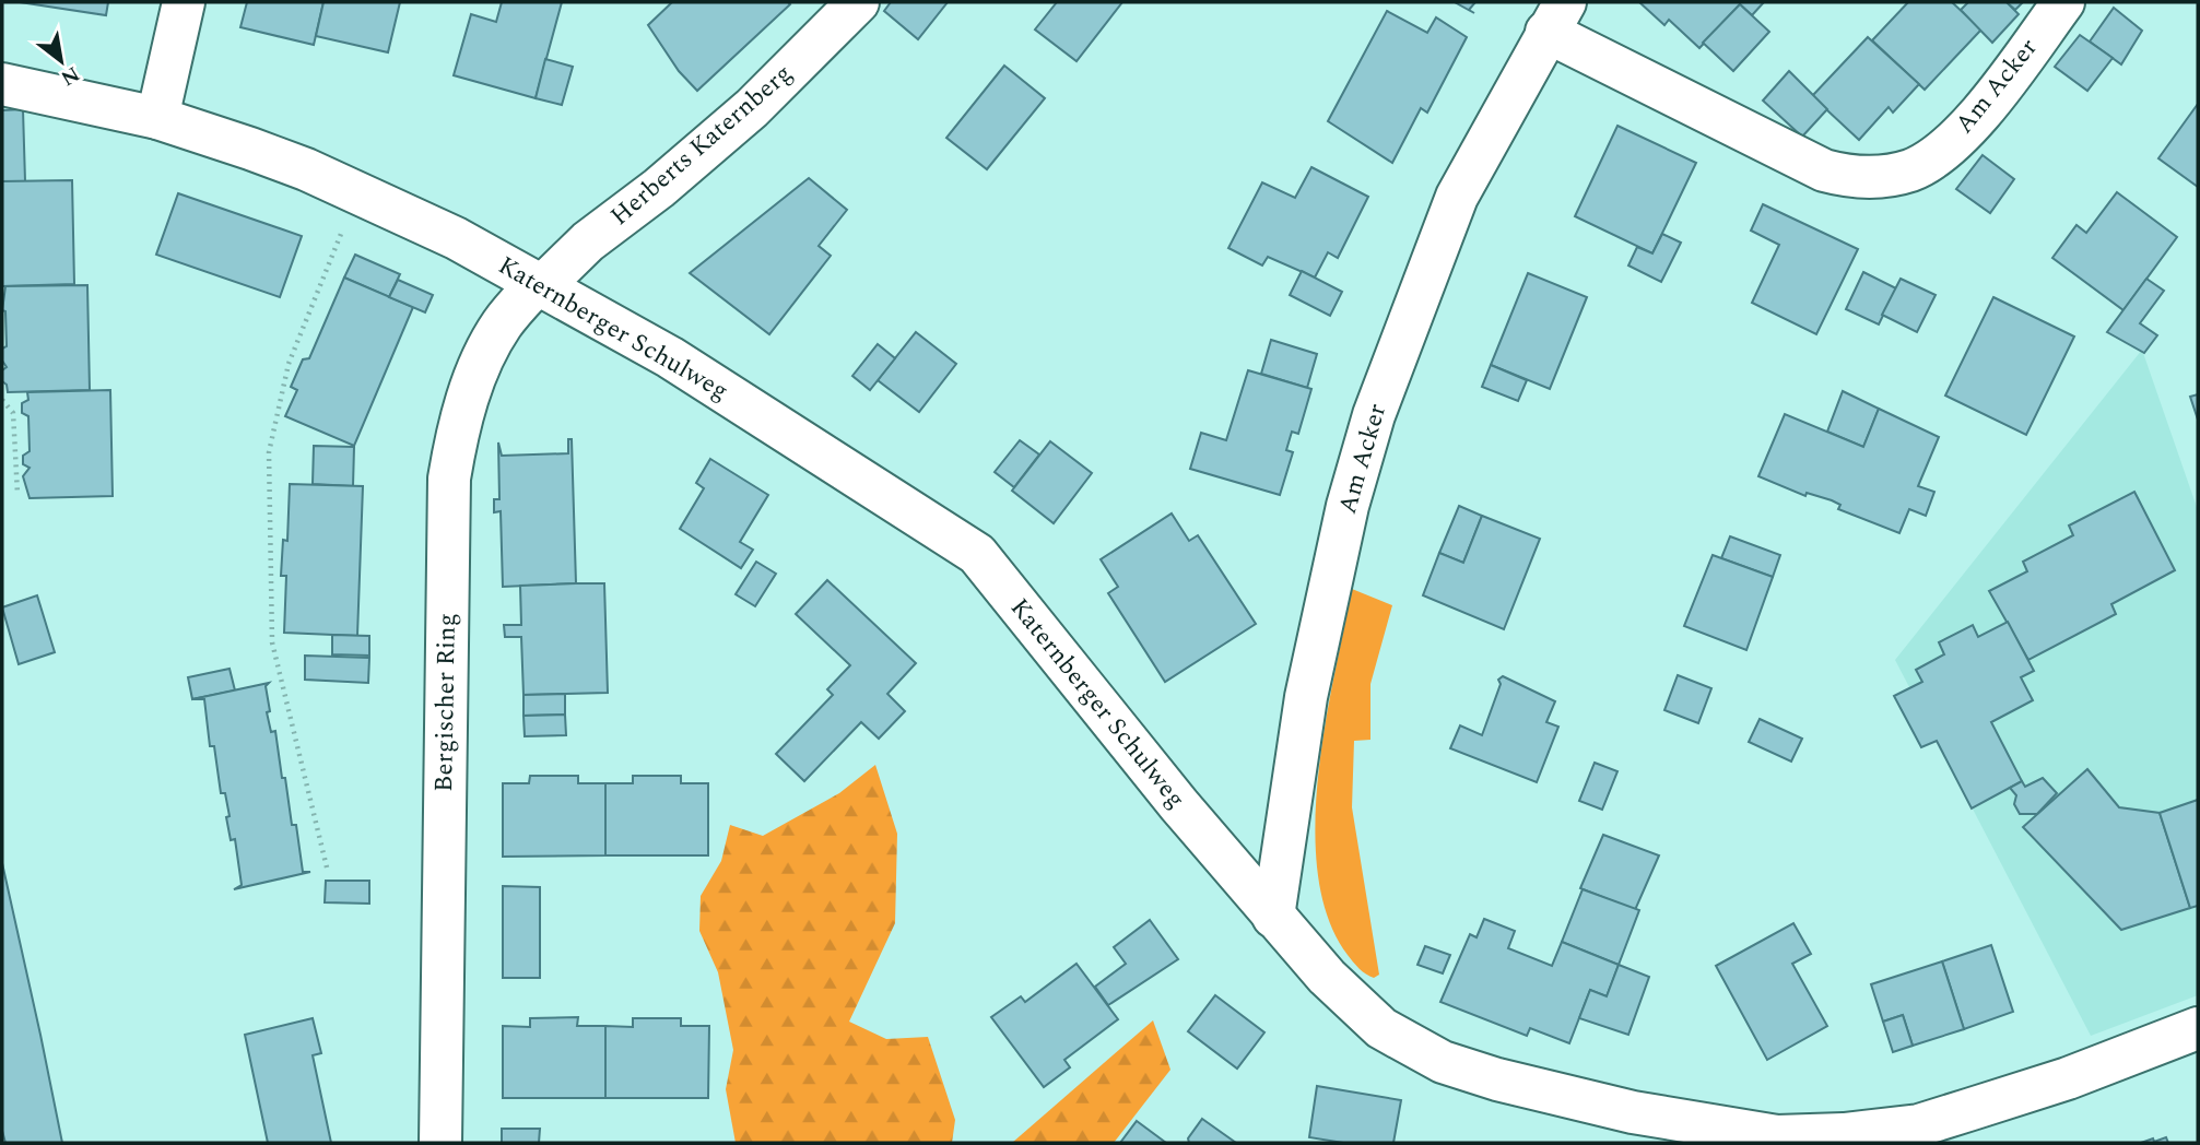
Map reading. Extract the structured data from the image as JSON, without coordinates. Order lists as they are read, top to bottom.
{
  "streets": {
    "street": [
      "Am Acker",
      "Herberts Katernberg",
      "Katernberger Schulweg",
      "Bergischer Ring"
    ]
  },
  "crossings": [
    ["Am Acker", "Katernberger Schulweg"],
    ["Herberts Katernberg", "Katernberger Schulweg"],
    ["Herberts Katernberg", "Bergischer Ring"],
    ["Katernberger Schulweg", "Bergischer Ring"]
  ],
  "north": "bottom right"
}
